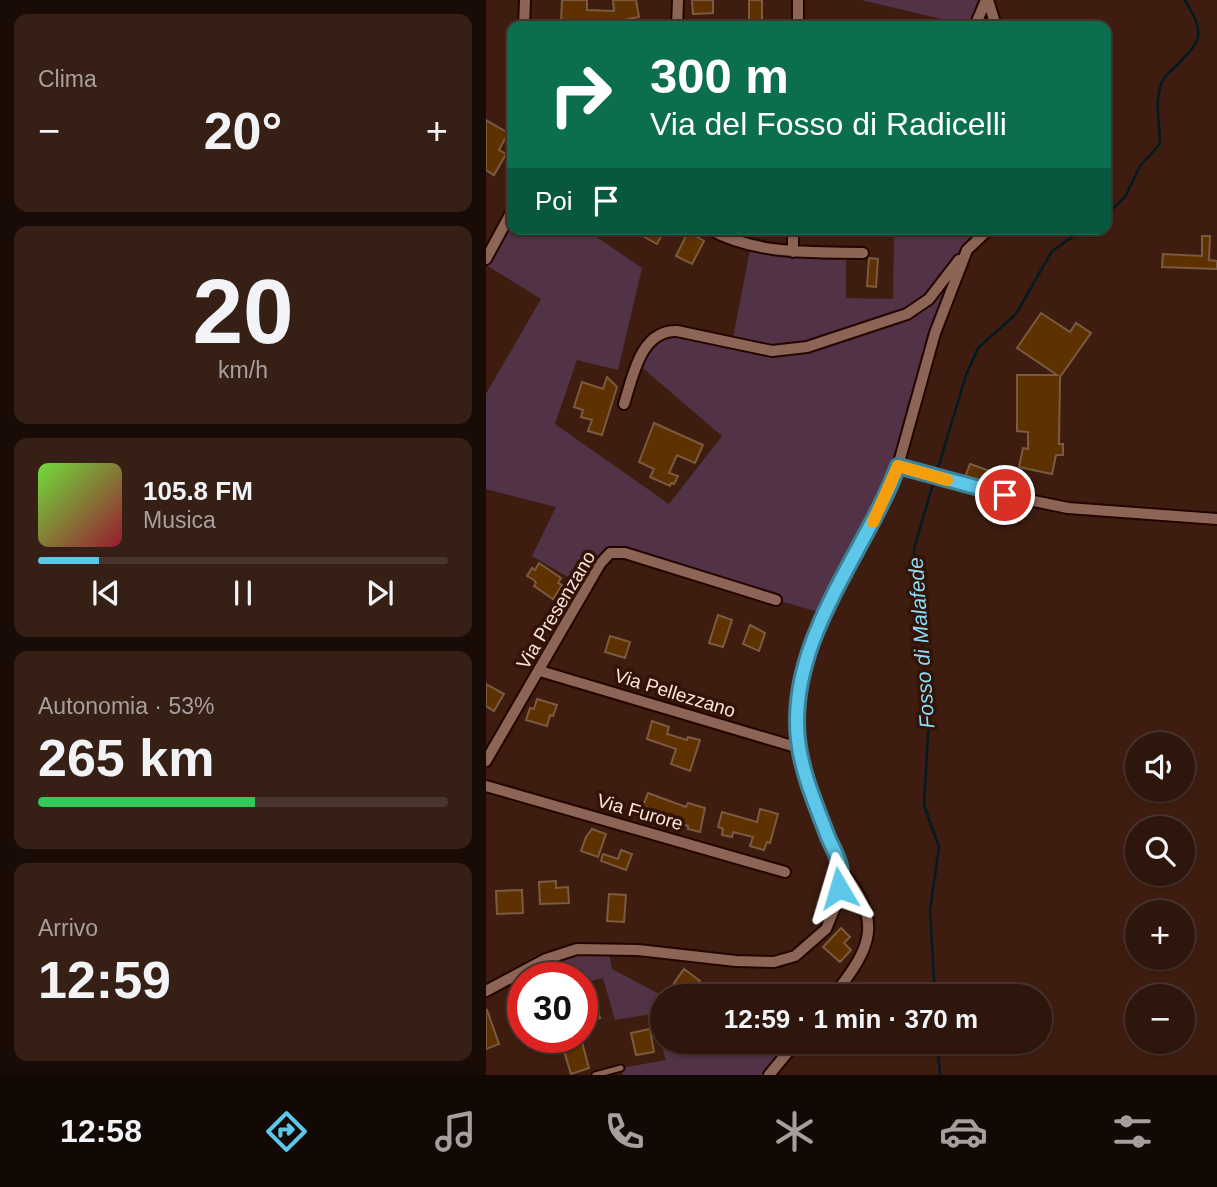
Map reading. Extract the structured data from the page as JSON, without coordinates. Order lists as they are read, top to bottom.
{
  "streets": {
    "street": ["Via Presenzano", "Via Pellezzano", "Via Furore"]
  },
  "crossings": [
    ["Via Presenzano", "Via Pellezzano"]
  ],
  "water": ["Fosso di Malafede"],
  "page": {
    "tile": [
      "Clima",
      ["20", "km/h"],
      ["Autonomia · 53%", "265 km"],
      ["Arrivo", "12:59"]
    ],
    "turn": ["300 m", "Via del Fosso di Radicelli"],
    "heat": ["−", "20°", "+"],
    "then": "Poi",
    "song": ["105.8 FM", "Musica"],
    "map_buttons": ["+", "−"],
    "limit": "30",
    "trip": "12:59 · 1 min · 370 m",
    "tabs": "12:58"
  }
}
